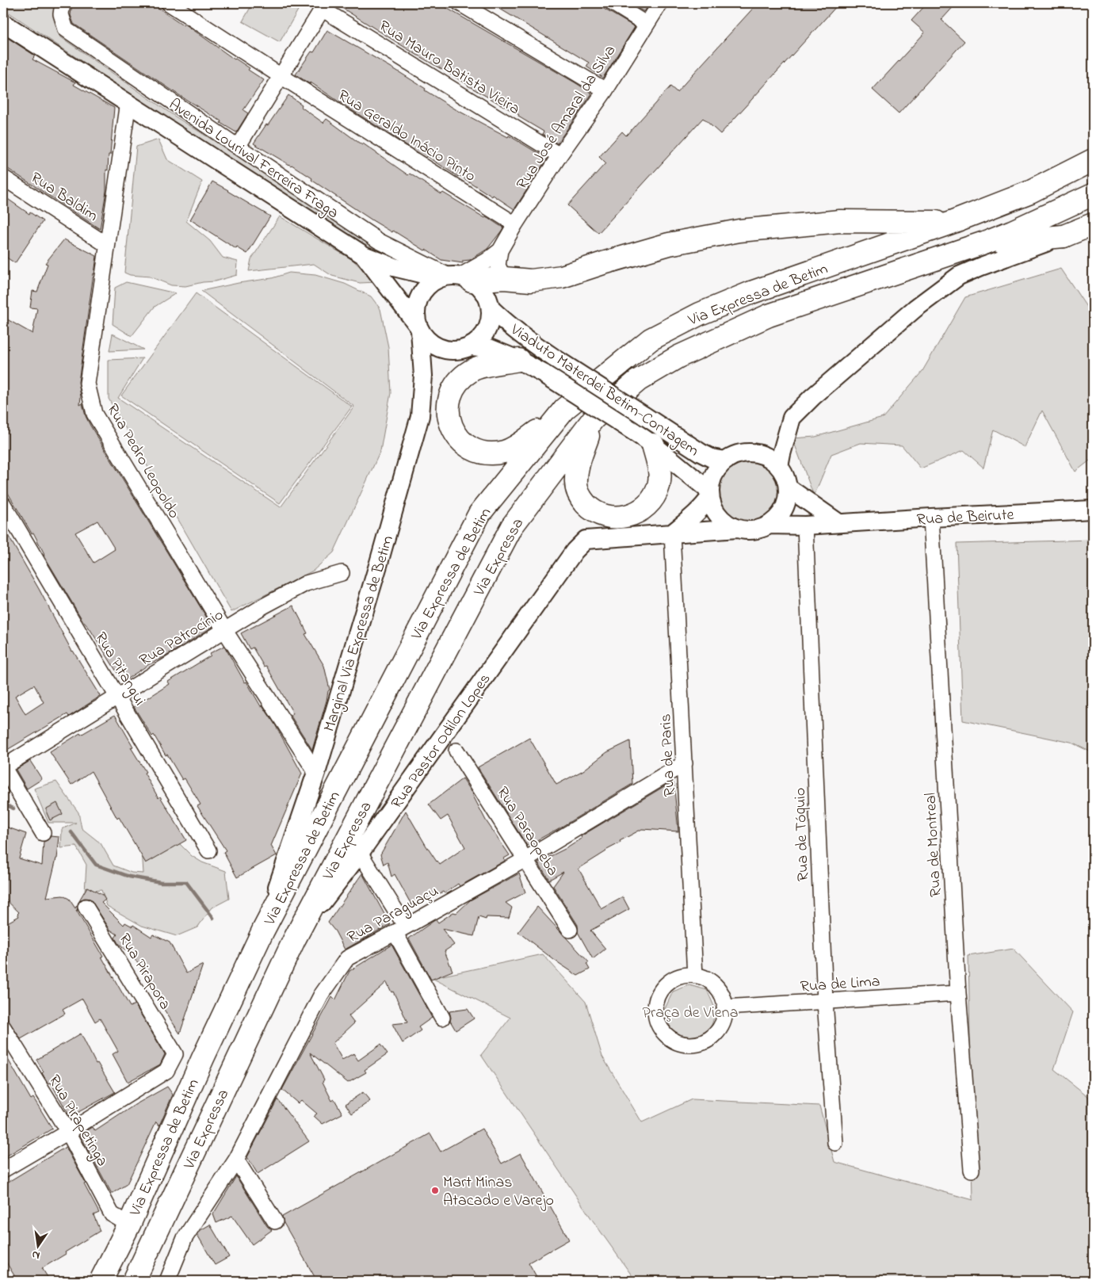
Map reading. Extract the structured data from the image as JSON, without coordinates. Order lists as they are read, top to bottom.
{
  "streets": {
    "main road": ["Via Expressa de Betim", "Via Expressa"],
    "street": [
      "Rua Mauro Batista Vieira",
      "Rua José Amaral da Silva",
      "Rua Geraldo Inácio Pinto",
      "Avenida Lourival Ferreira Fraga",
      "Rua Baldim",
      "Viaduto Materdei Betim-Contagem",
      "Rua Pedro Leopoldo",
      "Rua de Beirute",
      "Marginal Via Expressa de Betim",
      "Rua Patrocínio",
      "Rua Pitangui",
      "Rua Pastor Odilon Lopes",
      "Rua de Paris",
      "Rua Paraopeba",
      "Rua de Tóquio",
      "Rua de Montreal",
      "Rua Paraguaçu",
      "Rua Pirapora",
      "Rua de Lima",
      "Rua Pirapetinga"
    ]
  },
  "crossings": [
    ["Rua Mauro Batista Vieira", "Rua José Amaral da Silva"],
    ["Rua José Amaral da Silva", "Rua Geraldo Inácio Pinto"],
    ["Rua José Amaral da Silva", "Avenida Lourival Ferreira Fraga"],
    ["Rua José Amaral da Silva", "Viaduto Materdei Betim-Contagem"],
    ["Rua José Amaral da Silva", "Marginal Via Expressa de Betim"],
    ["Avenida Lourival Ferreira Fraga", "Viaduto Materdei Betim-Contagem"],
    ["Avenida Lourival Ferreira Fraga", "Rua Pedro Leopoldo"],
    ["Avenida Lourival Ferreira Fraga", "Marginal Via Expressa de Betim"],
    ["Rua Baldim", "Rua Pedro Leopoldo"],
    ["Via Expressa de Betim", "Via Expressa"],
    ["Via Expressa de Betim", "Marginal Via Expressa de Betim"],
    ["Via Expressa de Betim", "Rua Pirapetinga"],
    ["Viaduto Materdei Betim-Contagem", "Rua de Beirute"],
    ["Viaduto Materdei Betim-Contagem", "Marginal Via Expressa de Betim"],
    ["Rua Pedro Leopoldo", "Marginal Via Expressa de Betim"],
    ["Rua Pedro Leopoldo", "Rua Patrocínio"],
    ["Rua de Beirute", "Rua de Tóquio"],
    ["Rua de Beirute", "Rua de Montreal"],
    ["Via Expressa", "Rua Pastor Odilon Lopes"],
    ["Rua Patrocínio", "Rua Pitangui"],
    ["Rua Pastor Odilon Lopes", "Rua de Paris"],
    ["Rua de Paris", "Rua Paraguaçu"],
    ["Rua de Paris", "Rua de Lima"],
    ["Rua Paraopeba", "Rua Paraguaçu"],
    ["Rua de Tóquio", "Rua de Lima"],
    ["Rua de Montreal", "Rua de Lima"],
    ["Rua Pirapora", "Rua Pirapetinga"]
  ],
  "parks": ["Praça de Viena"],
  "places": ["Mart Minas Atacado e Varejo"],
  "north": "bottom"
}
